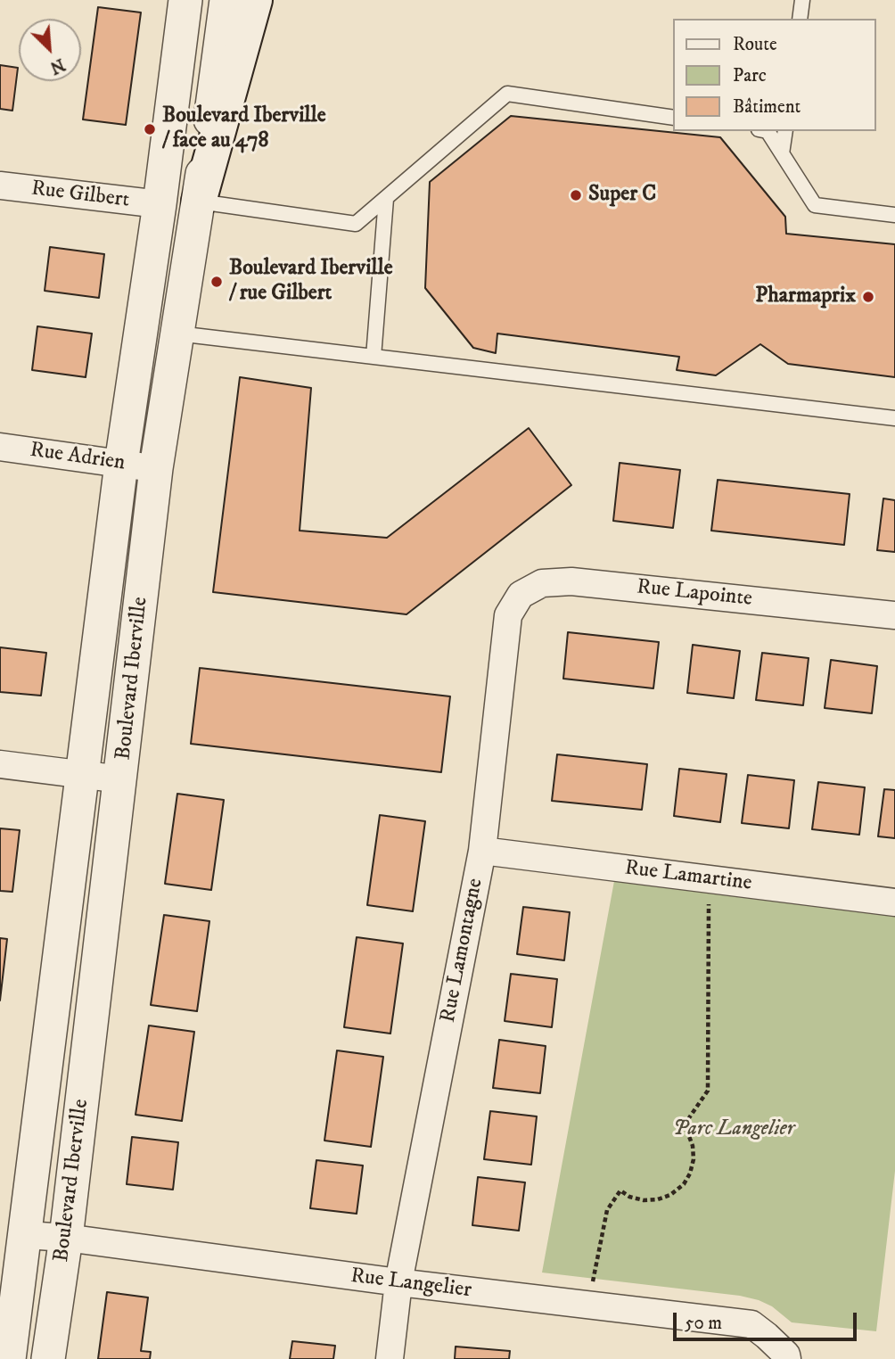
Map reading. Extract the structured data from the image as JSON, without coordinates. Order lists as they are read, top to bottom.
{
  "streets": {
    "street": [
      "Rue Gilbert",
      "Rue Adrien",
      "Rue Lapointe",
      "Boulevard Iberville",
      "Rue Lamartine",
      "Rue Lamontagne",
      "Rue Langelier"
    ]
  },
  "crossings": [
    ["Rue Gilbert", "Boulevard Iberville"],
    ["Rue Adrien", "Boulevard Iberville"],
    ["Rue Lapointe", "Rue Lamontagne"],
    ["Boulevard Iberville", "Rue Langelier"],
    ["Rue Lamartine", "Rue Lamontagne"],
    ["Rue Lamontagne", "Rue Langelier"]
  ],
  "parks": ["Parc Langelier"],
  "places": [
    "Boulevard Iberville / face au 478",
    "Super C",
    "Boulevard Iberville / rue Gilbert",
    "Pharmaprix"
  ],
  "legend": ["Route", "Parc", "Bâtiment"],
  "scale_bar": "50 m",
  "north": "bottom right"
}
